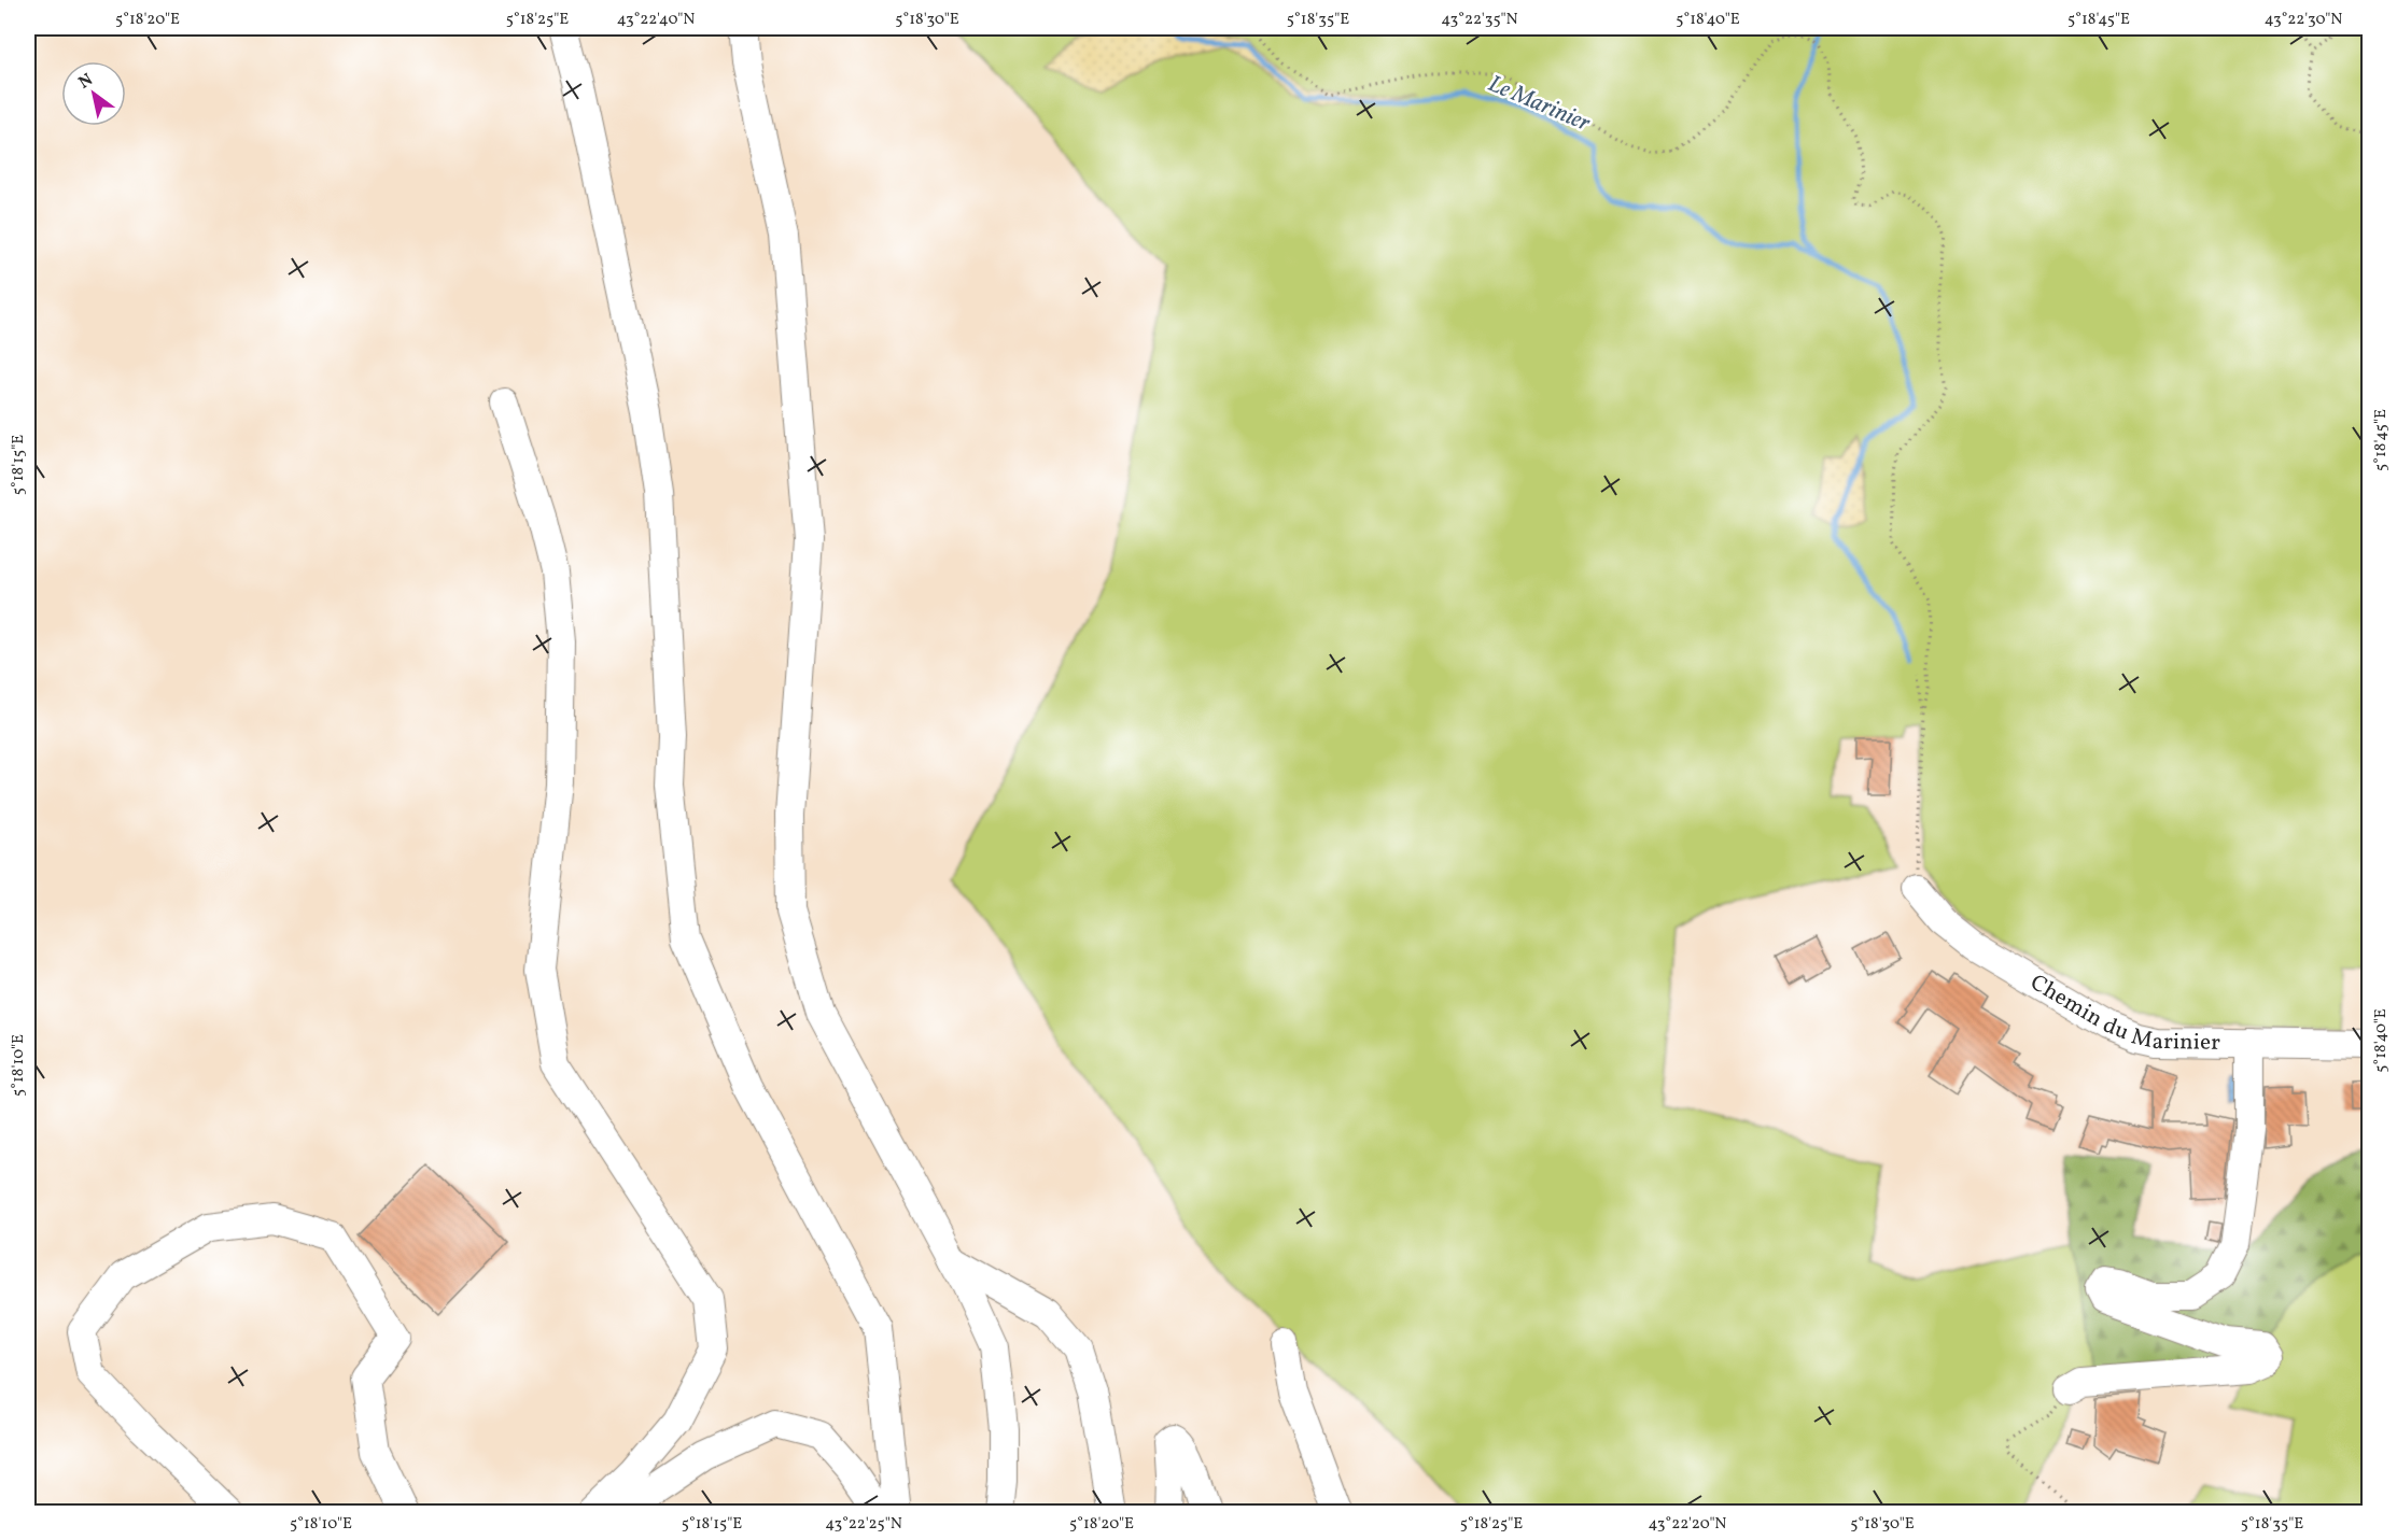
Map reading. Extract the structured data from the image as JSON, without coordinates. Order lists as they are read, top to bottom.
{
  "streets": {
    "street": ["Chemin du Marinier"]
  },
  "water": ["Le Marinier"],
  "north": "top left",
  "coordinates": [
    "5°18'20\"E",
    "5°18'25\"E",
    "43°22'40\"N",
    "5°18'30\"E",
    "5°18'35\"E",
    "43°22'35\"N",
    "5°18'40\"E",
    "5°18'45\"E",
    "43°22'30\"N",
    "5°18'15\"E",
    "5°18'10\"E",
    "43°22'25\"N",
    "43°22'20\"N"
  ]
}
